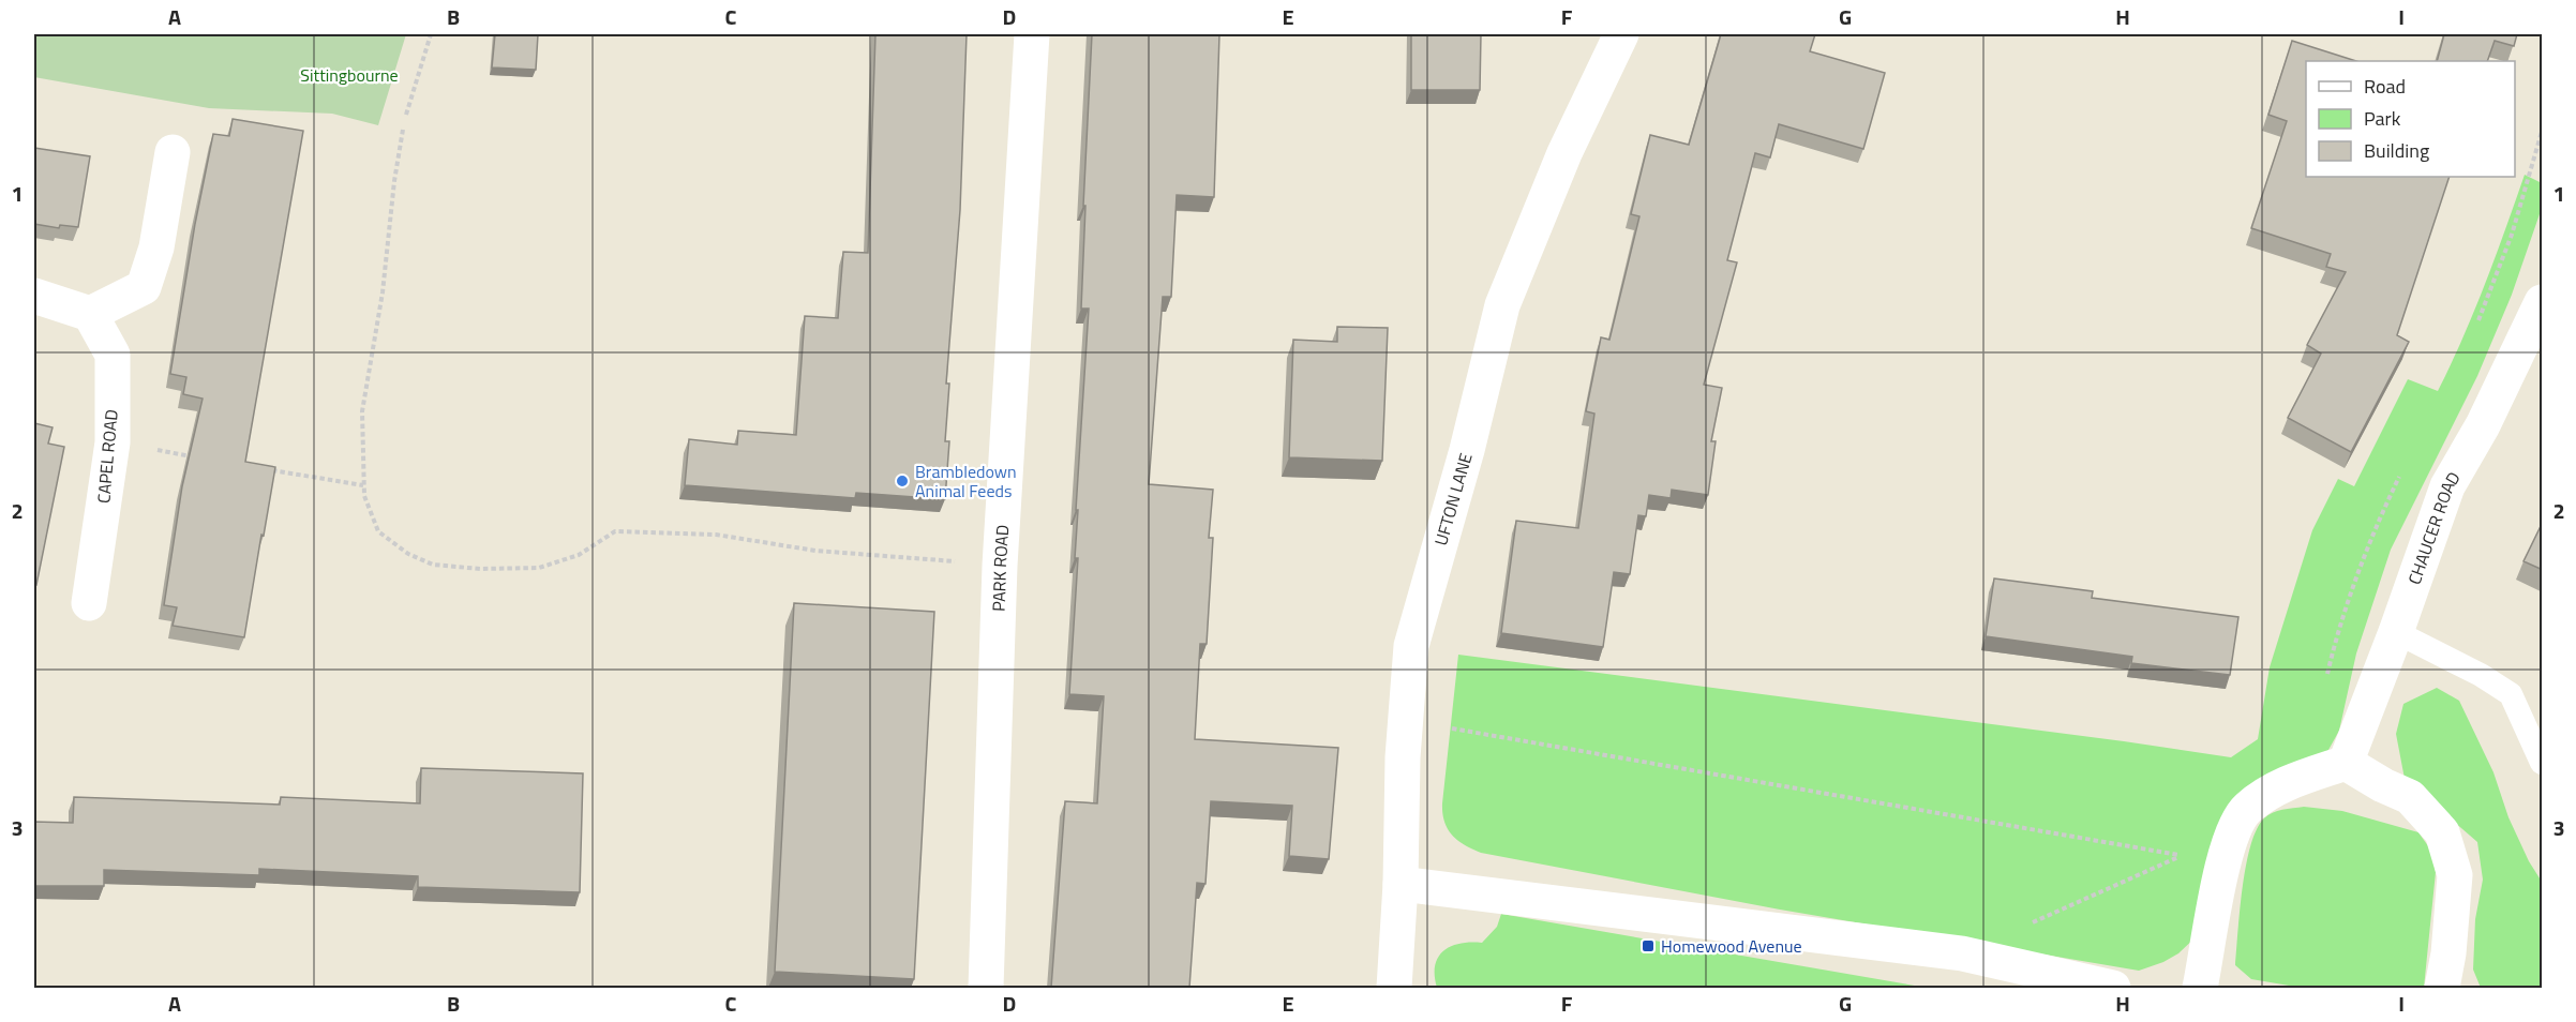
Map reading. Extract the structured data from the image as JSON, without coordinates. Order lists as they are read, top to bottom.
{
  "streets": {
    "street": [
      "CAPEL ROAD",
      "UFTON LANE",
      "CHAUCER ROAD",
      "PARK ROAD"
    ]
  },
  "parks": ["Sittingbourne"],
  "places": {
    "other": ["Brambledown Animal Feeds"],
    "transit": ["Homewood Avenue"]
  },
  "legend": ["Road", "Park", "Building"],
  "grid": {
    "columns": [
      "A",
      "B",
      "C",
      "D",
      "E",
      "F",
      "G",
      "H",
      "I"
    ],
    "rows": ["1", "2", "3"]
  }
}
